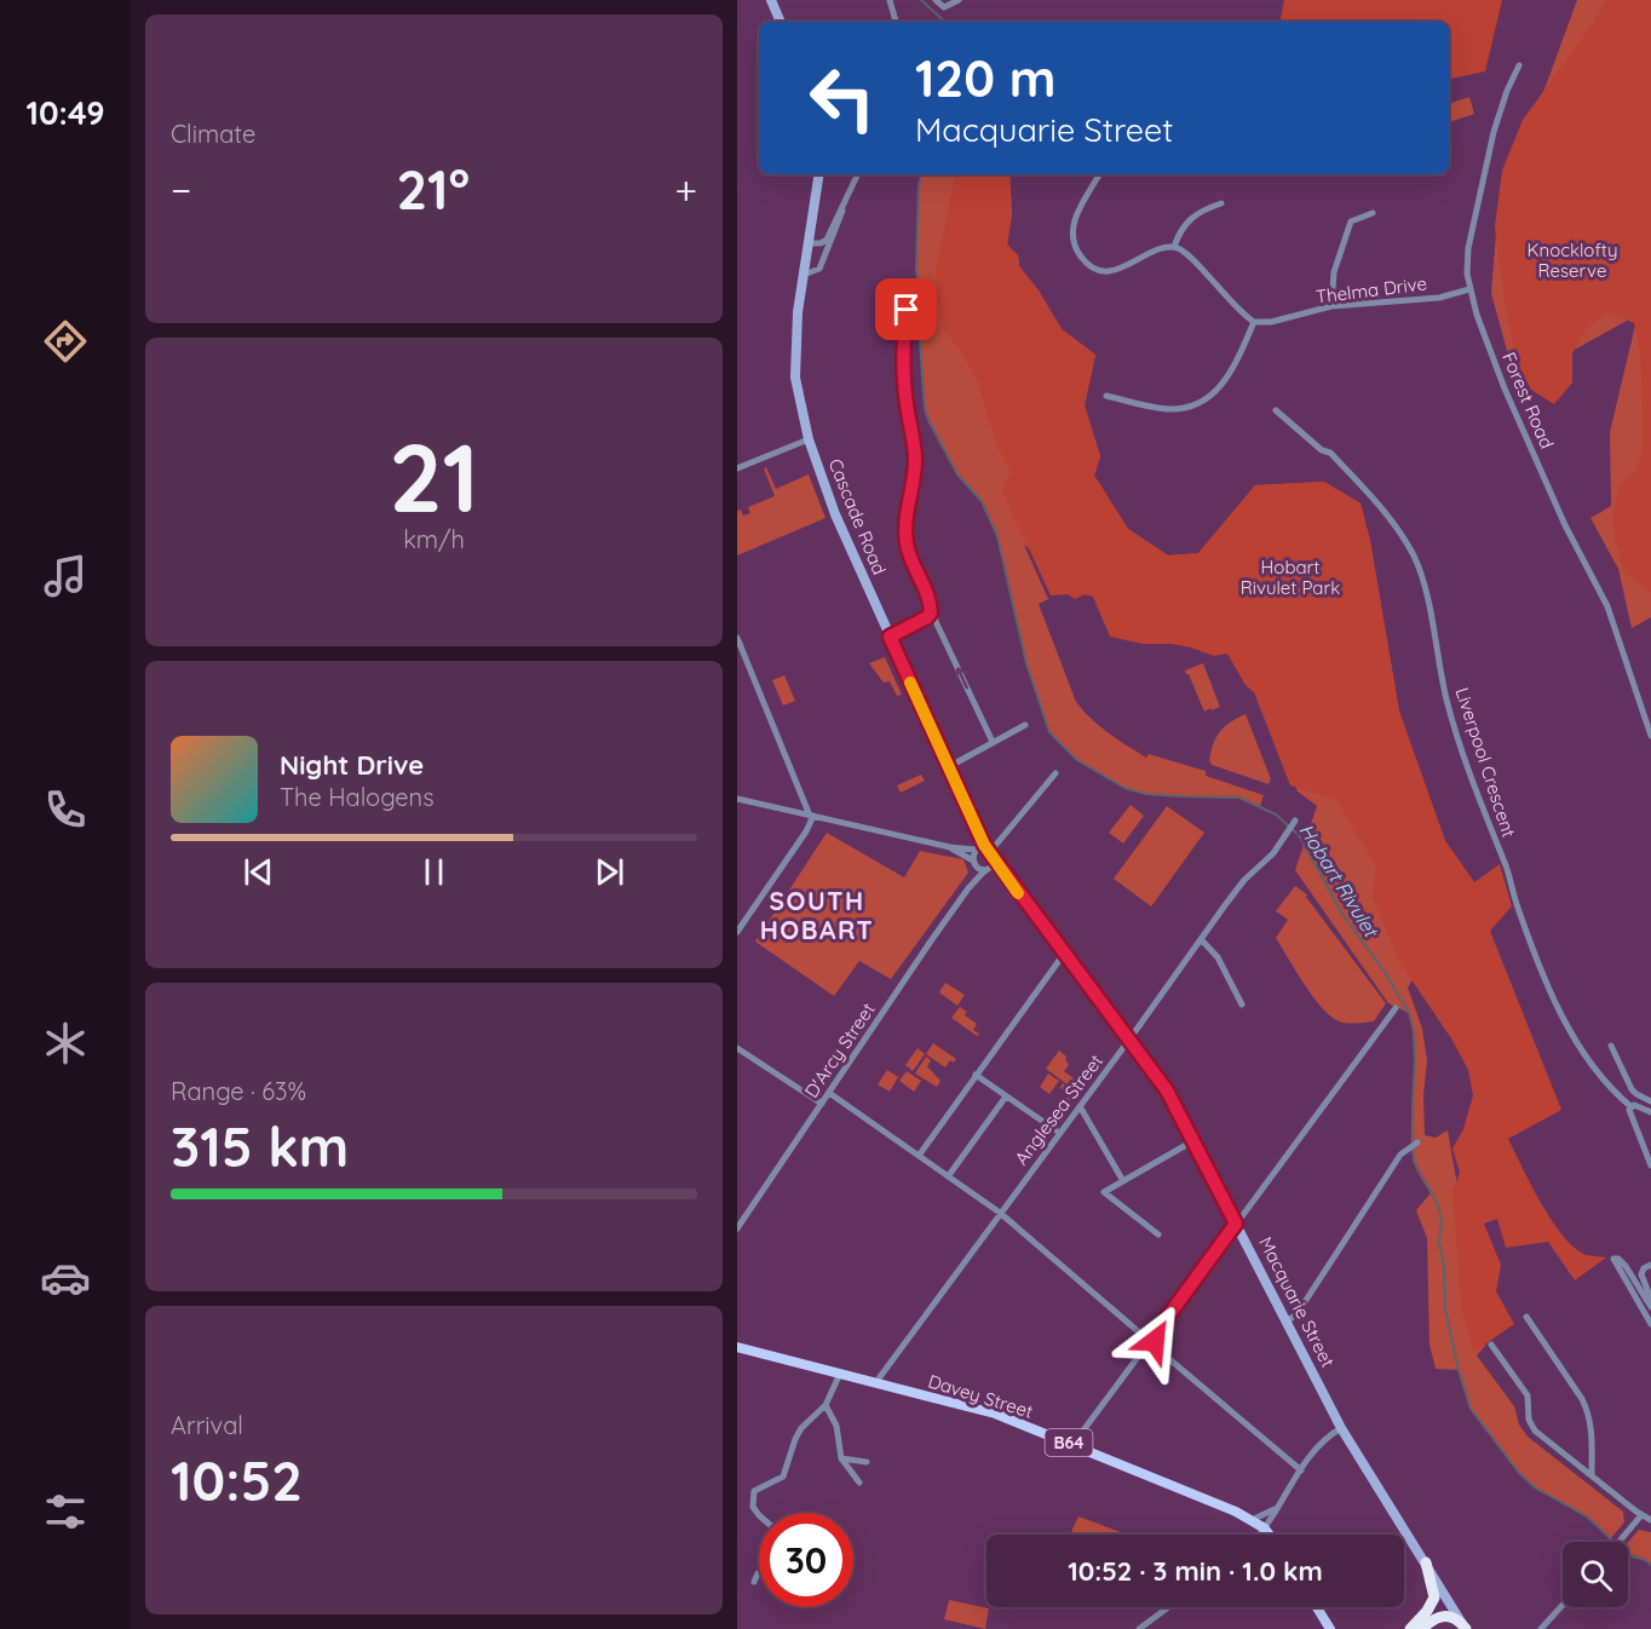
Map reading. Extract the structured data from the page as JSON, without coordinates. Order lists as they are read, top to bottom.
{
  "streets": {
    "main road": ["Davey Street", "B64"],
    "street": [
      "Thelma Drive",
      "Forest Road",
      "Cascade Road",
      "Liverpool Crescent",
      "D'Arcy Street",
      "Anglesea Street",
      "Macquarie Street"
    ]
  },
  "crossings": [
    ["Thelma Drive", "Forest Road"],
    ["Cascade Road", "D'Arcy Street"],
    ["Cascade Road", "Macquarie Street"],
    ["D'Arcy Street", "Macquarie Street"],
    ["Anglesea Street", "Macquarie Street"],
    ["Anglesea Street", "Davey Street"]
  ],
  "districts": ["SOUTH HOBART"],
  "water": ["Hobart Rivulet"],
  "parks": ["Knocklofty Reserve", "Hobart Rivulet Park"],
  "page": {
    "tabs": "10:49",
    "tile": [
      "Climate",
      ["21", "km/h"],
      ["Range · 63%", "315 km"],
      ["Arrival", "10:52"]
    ],
    "turn": ["120 m", "Macquarie Street"],
    "heat": ["−", "21°", "+"],
    "song": ["Night Drive", "The Halogens"],
    "limit": "30",
    "trip": "10:52 · 3 min · 1.0 km"
  }
}
